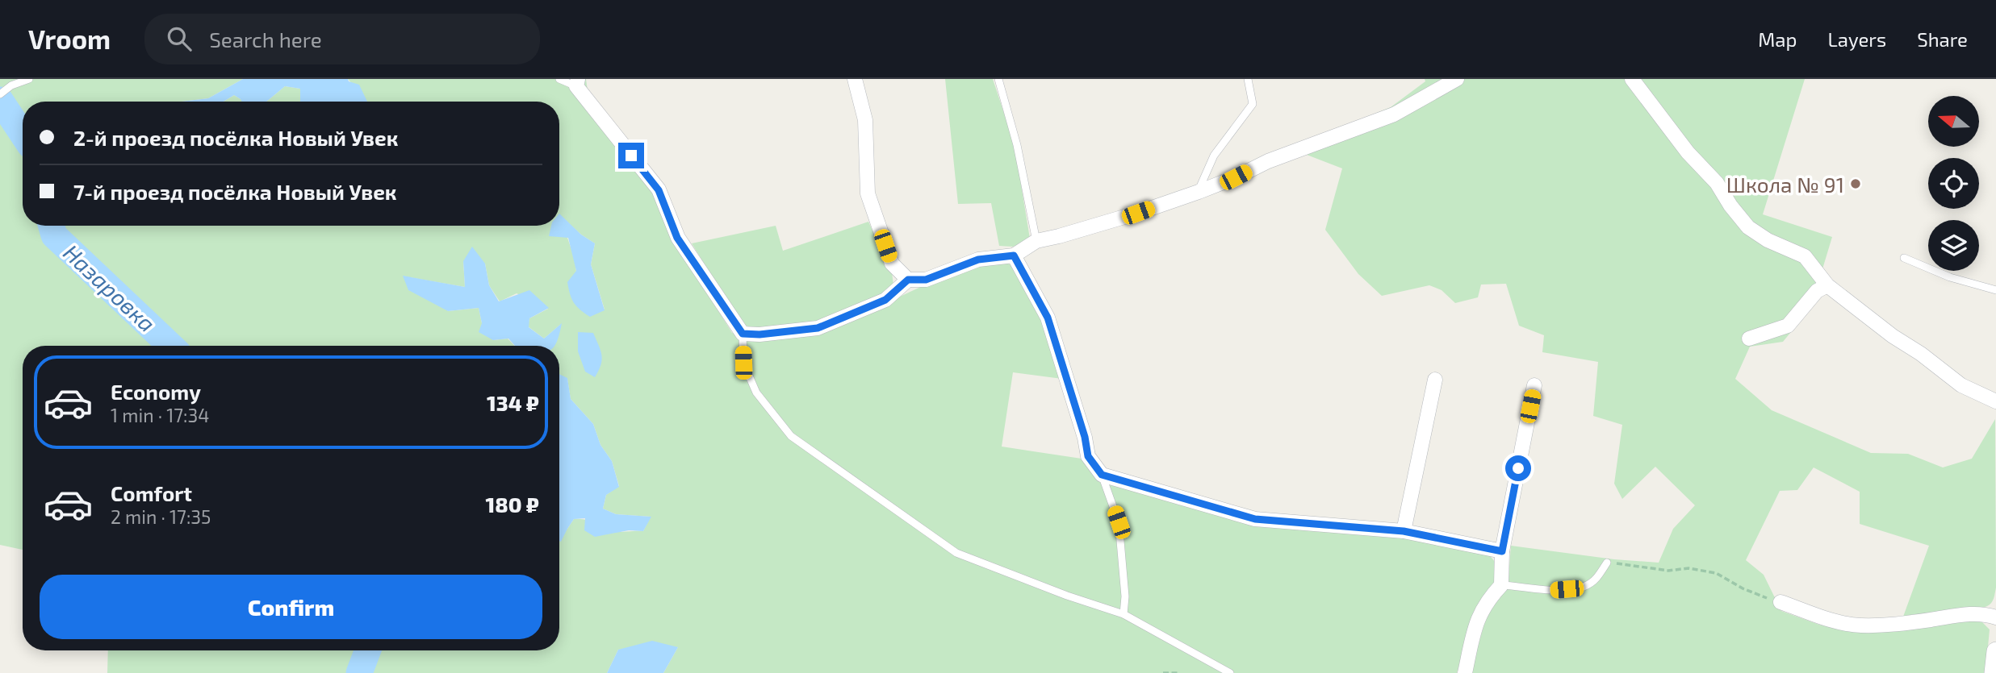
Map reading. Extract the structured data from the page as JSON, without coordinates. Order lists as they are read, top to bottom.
{
  "water": ["Назаровка"],
  "places": ["Школа № 91"],
  "north": "left",
  "page": {
    "header": "Vroom",
    "search": "Search here",
    "nav": ["Map", "Layers", "Share"],
    "banner": ["2-й проезд посёлка Новый Увек", "7-й проезд посёлка Новый Увек"],
    "list": [
      {
        "name": "Economy",
        "note": "1 min · 17:34",
        "value": "134 ₽"
      },
      {
        "name": "Comfort",
        "note": "2 min · 17:35",
        "value": "180 ₽"
      }
    ],
    "buttons": "Confirm"
  }
}
